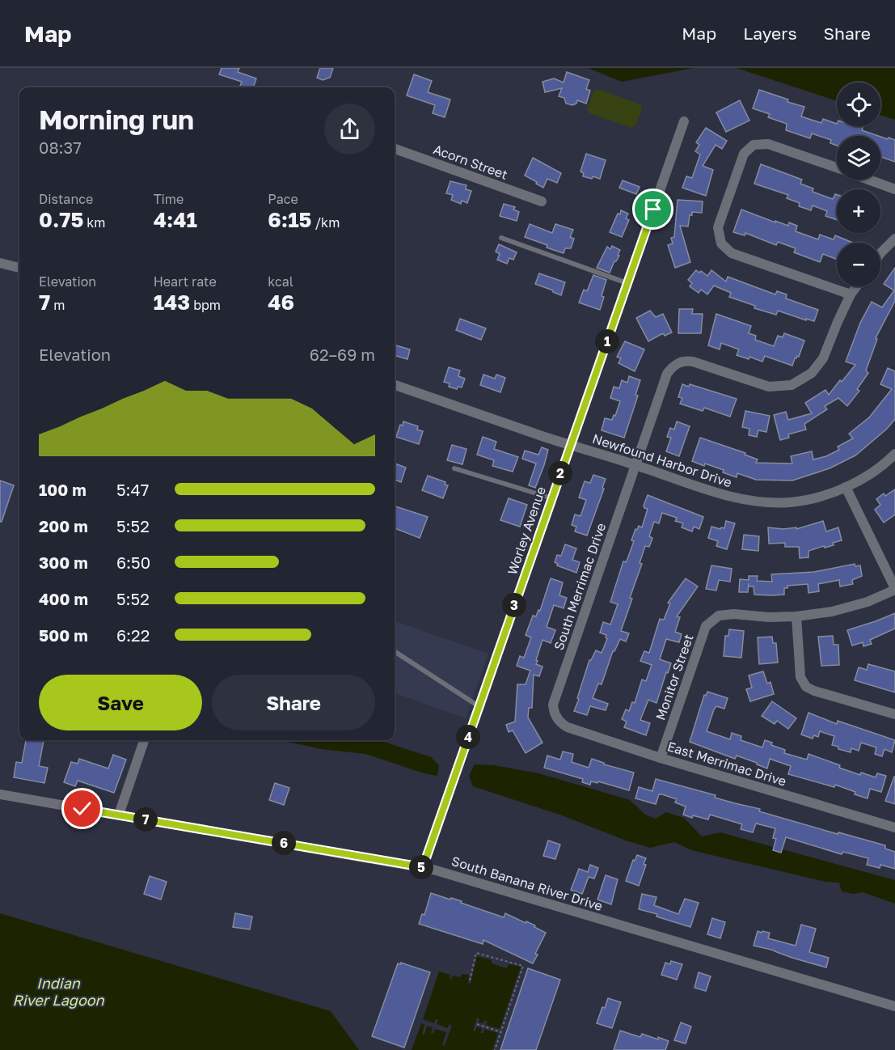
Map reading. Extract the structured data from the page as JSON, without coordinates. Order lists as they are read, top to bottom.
{
  "streets": {
    "street": [
      "Acorn Street",
      "Newfound Harbor Drive",
      "Worley Avenue",
      "South Merrimac Drive",
      "Monitor Street",
      "East Merrimac Drive",
      "South Banana River Drive"
    ]
  },
  "crossings": [
    ["Newfound Harbor Drive", "Worley Avenue"],
    ["Newfound Harbor Drive", "South Merrimac Drive"],
    ["Worley Avenue", "South Banana River Drive"],
    ["South Merrimac Drive", "East Merrimac Drive"],
    ["Monitor Street", "East Merrimac Drive"]
  ],
  "water": ["Indian River Lagoon"],
  "page": {
    "header": "Map",
    "nav": ["Map", "Layers", "Share"],
    "map_buttons": ["+", "−"],
    "heading": ["Morning run", "08:37"],
    "stats": [
      ["Distance", "0.75 km"],
      ["Time", "4:41"],
      ["Pace", "6:15 /km"],
      ["Elevation", "7 m"],
      ["Heart rate", "143 bpm"],
      ["kcal", "46"]
    ],
    "pins": [
      "1",
      "2",
      "3",
      "4",
      "7",
      "6",
      "5"
    ],
    "chart": ["Elevation", "62–69 m"],
    "list": [
      {
        "name": "100 m",
        "note": "5:47"
      },
      {
        "name": "200 m",
        "note": "5:52"
      },
      {
        "name": "300 m",
        "note": "6:50"
      },
      {
        "name": "400 m",
        "note": "5:52"
      },
      {
        "name": "500 m",
        "note": "6:22"
      }
    ],
    "buttons": ["Save", "Share"]
  }
}
